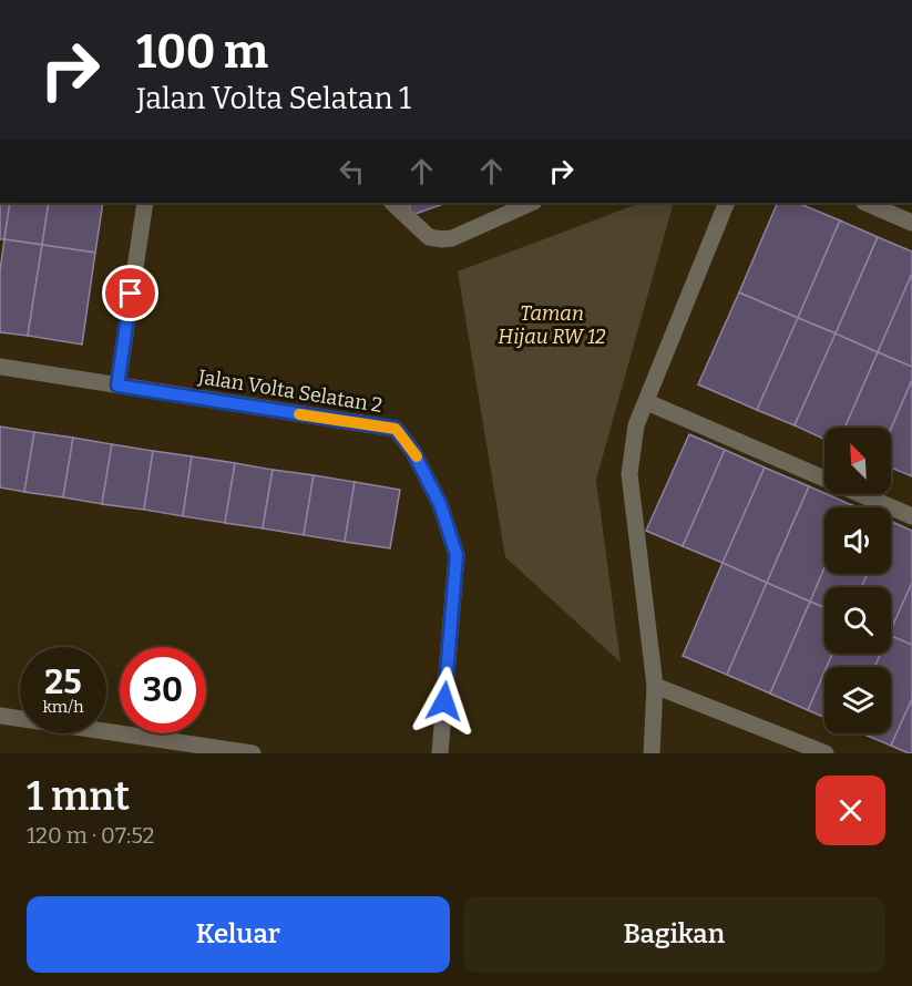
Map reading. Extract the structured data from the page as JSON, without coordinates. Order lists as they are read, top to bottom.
{
  "streets": {
    "street": ["Jalan Volta Selatan 2"]
  },
  "parks": ["Taman Hijau RW 12"],
  "north": "top left",
  "page": {
    "turn": ["100 m", "Jalan Volta Selatan 1"],
    "speed": "25 km/h",
    "limit": "30",
    "heading": ["1 mnt", "120 m · 07:52"],
    "buttons": ["Keluar", "Bagikan"]
  }
}
